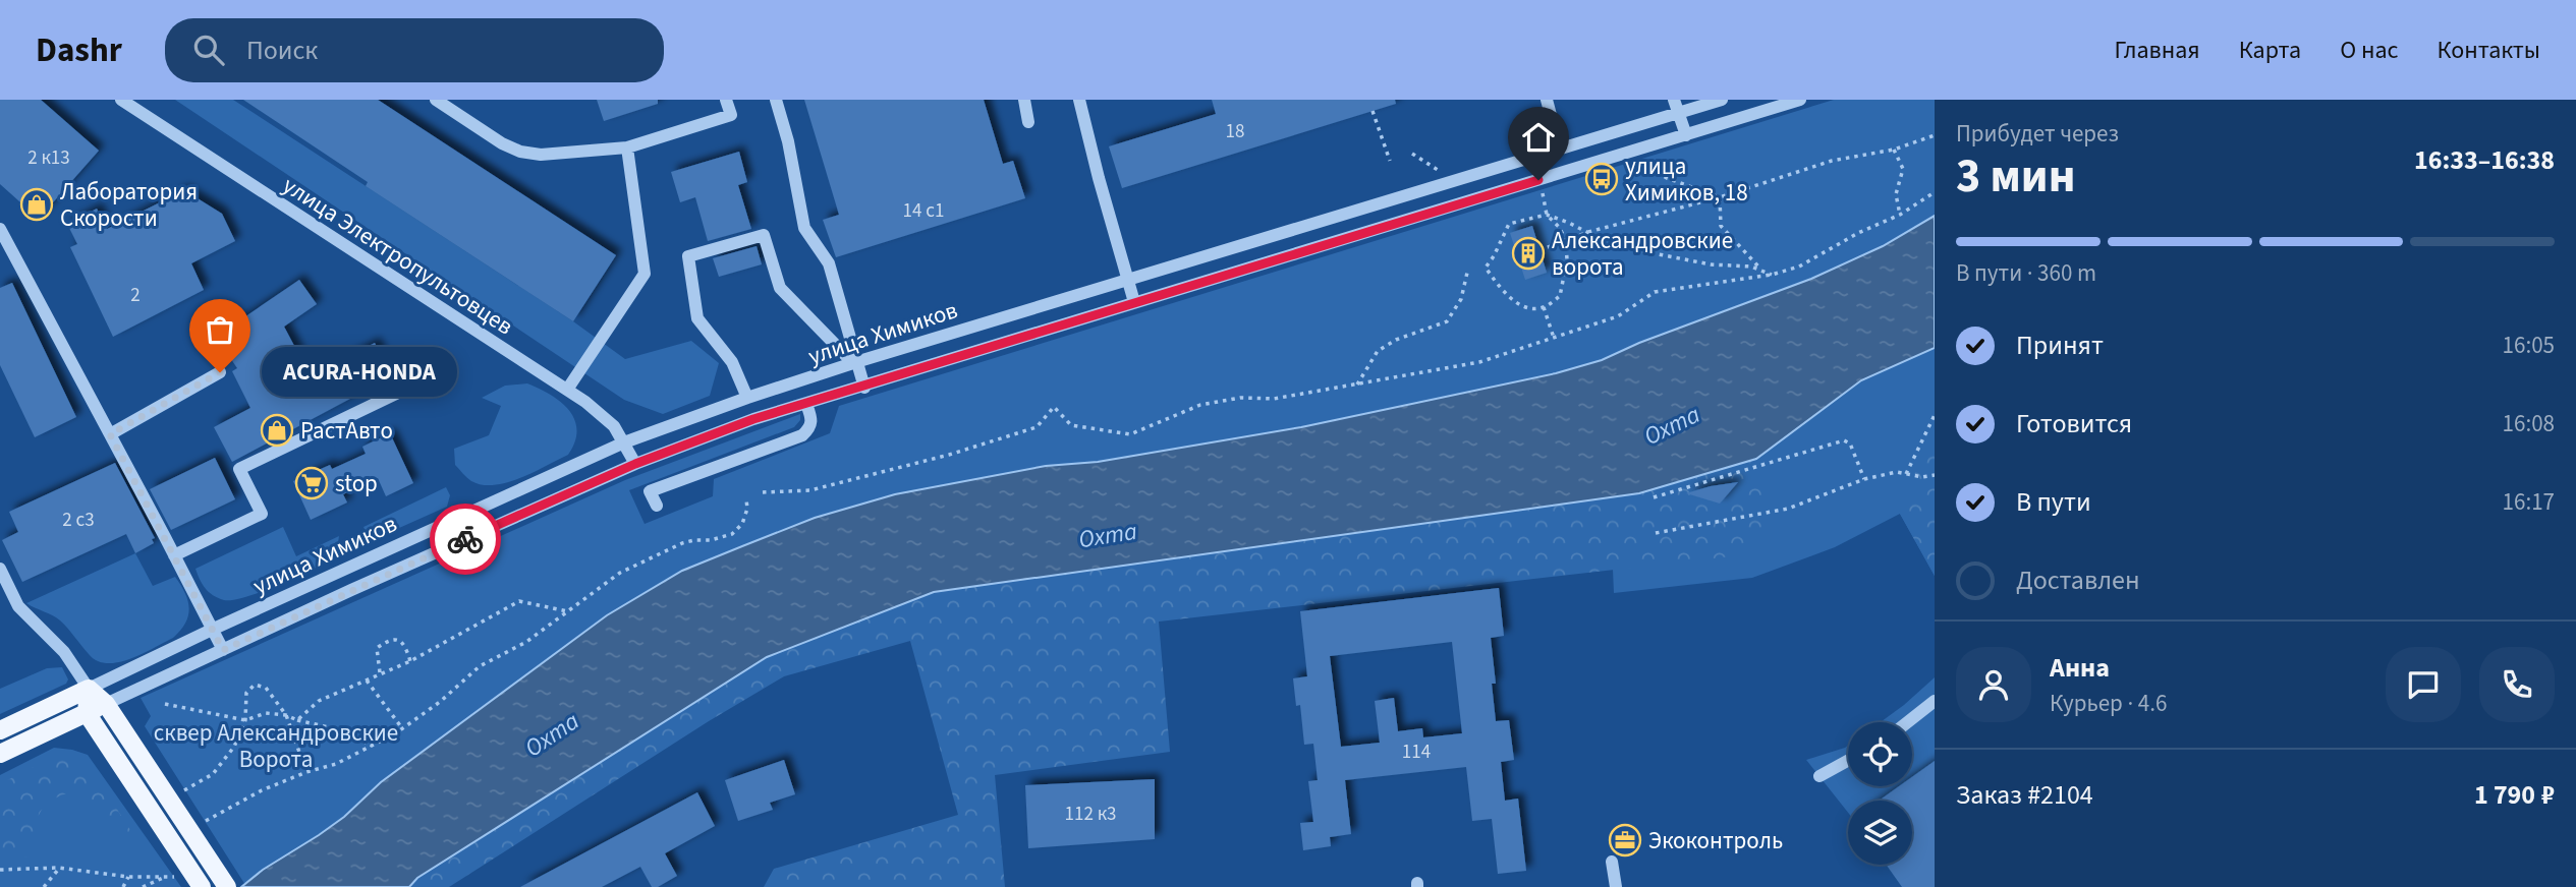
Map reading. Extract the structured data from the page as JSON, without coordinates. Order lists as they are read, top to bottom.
{
  "streets": {
    "street": ["улица Электропультовцев", "улица Химиков"]
  },
  "crossings": [
    ["улица Электропультовцев", "улица Химиков"]
  ],
  "water": ["Охта"],
  "parks": ["сквер Александровские Ворота"],
  "places": {
    "bus stop": ["улица Химиков, 18"],
    "shop": ["Лаборатория Скорости", "РастАвто"],
    "building": ["Александровские ворота"],
    "other": ["ACURA-HONDA"],
    "supermarket": ["stop"],
    "office": ["Экоконтроль"]
  },
  "house_numbers": [
    "18",
    "2 к13",
    "14 с1",
    "2",
    "2 с3",
    "114",
    "112 к3"
  ],
  "page": {
    "header": "Dashr",
    "search": "Поиск",
    "nav": [
      "Главная",
      "Карта",
      "О нас",
      "Контакты"
    ],
    "heading": ["3 мин", "Прибудет через", "16:33–16:38"],
    "panel": [
      "Анна",
      "Курьер · 4.6",
      "Заказ #2104",
      "1 790 ₽"
    ],
    "bar": "В пути · 360 m",
    "list": [
      ["Принят", "16:05"],
      ["Готовится", "16:08"],
      ["В пути", "16:17"],
      "Доставлен"
    ],
    "bubble": "ACURA-HONDA"
  }
}
